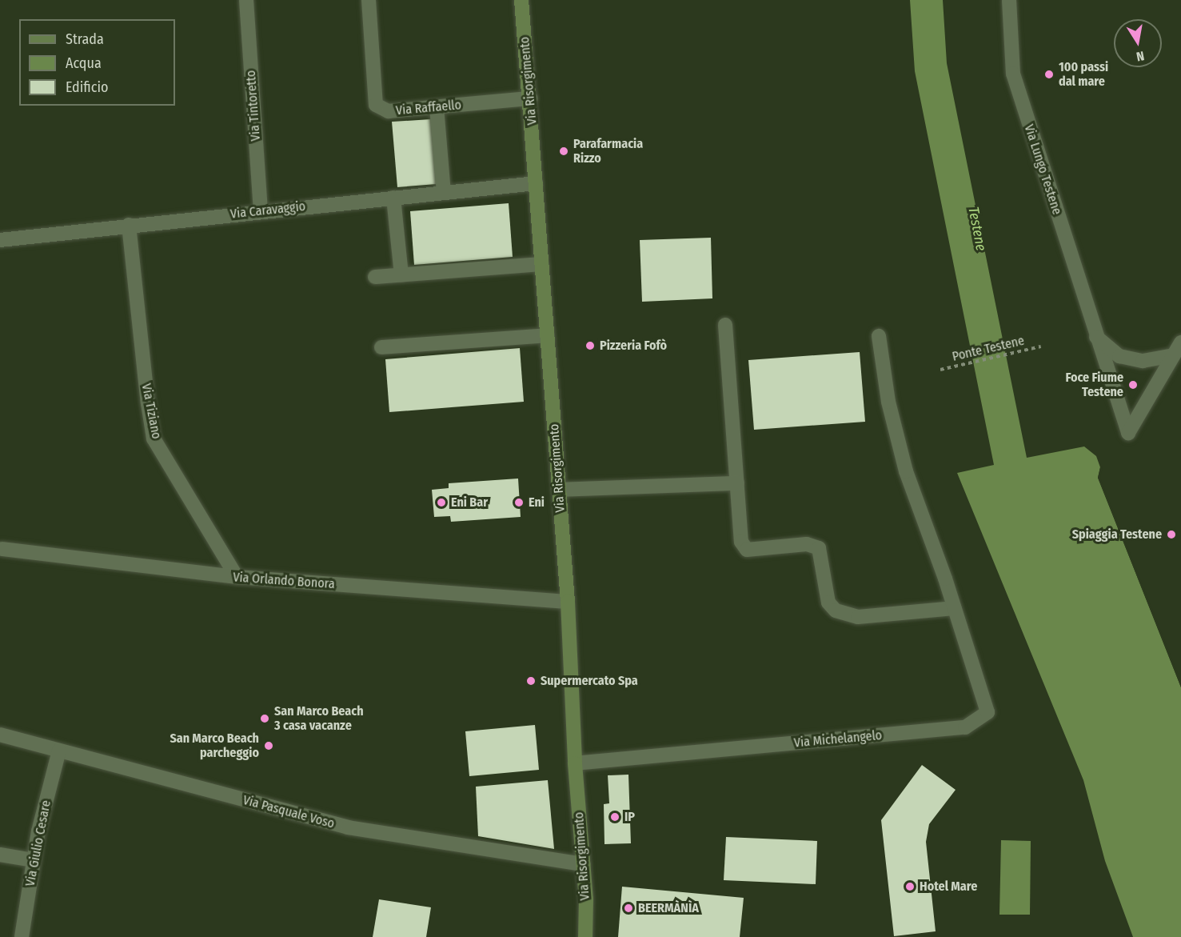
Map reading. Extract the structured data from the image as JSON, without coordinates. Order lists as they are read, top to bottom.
{
  "streets": {
    "main road": ["Via Risorgimento"],
    "street": [
      "Via Tintoretto",
      "Via Raffaello",
      "Via Lungo Testene",
      "Via Caravaggio",
      "Via Tiziano",
      "Via Orlando Bonora",
      "Via Michelangelo",
      "Via Pasquale Voso",
      "Via Giulio Cesare"
    ],
    "path": ["Ponte Testene"]
  },
  "crossings": [
    ["Via Risorgimento", "Via Raffaello"],
    ["Via Risorgimento", "Via Caravaggio"],
    ["Via Risorgimento", "Via Orlando Bonora"],
    ["Via Risorgimento", "Via Michelangelo"],
    ["Via Risorgimento", "Via Pasquale Voso"],
    ["Via Tintoretto", "Via Caravaggio"],
    ["Via Caravaggio", "Via Tiziano"],
    ["Via Tiziano", "Via Orlando Bonora"],
    ["Via Pasquale Voso", "Via Giulio Cesare"]
  ],
  "water": ["Testene"],
  "places": [
    "100 passi dal mare",
    "Parafarmacia Rizzo",
    "Pizzeria Fofò",
    "Foce Fiume Testene",
    "Eni Bar",
    "Eni",
    "Spiaggia Testene",
    "Supermercato Spa",
    "San Marco Beach 3 casa vacanze",
    "San Marco Beach parcheggio",
    "IP",
    "Hotel Mare",
    "BEERMÀNÌA"
  ],
  "legend": ["Strada", "Acqua", "Edificio"],
  "north": "bottom"
}
